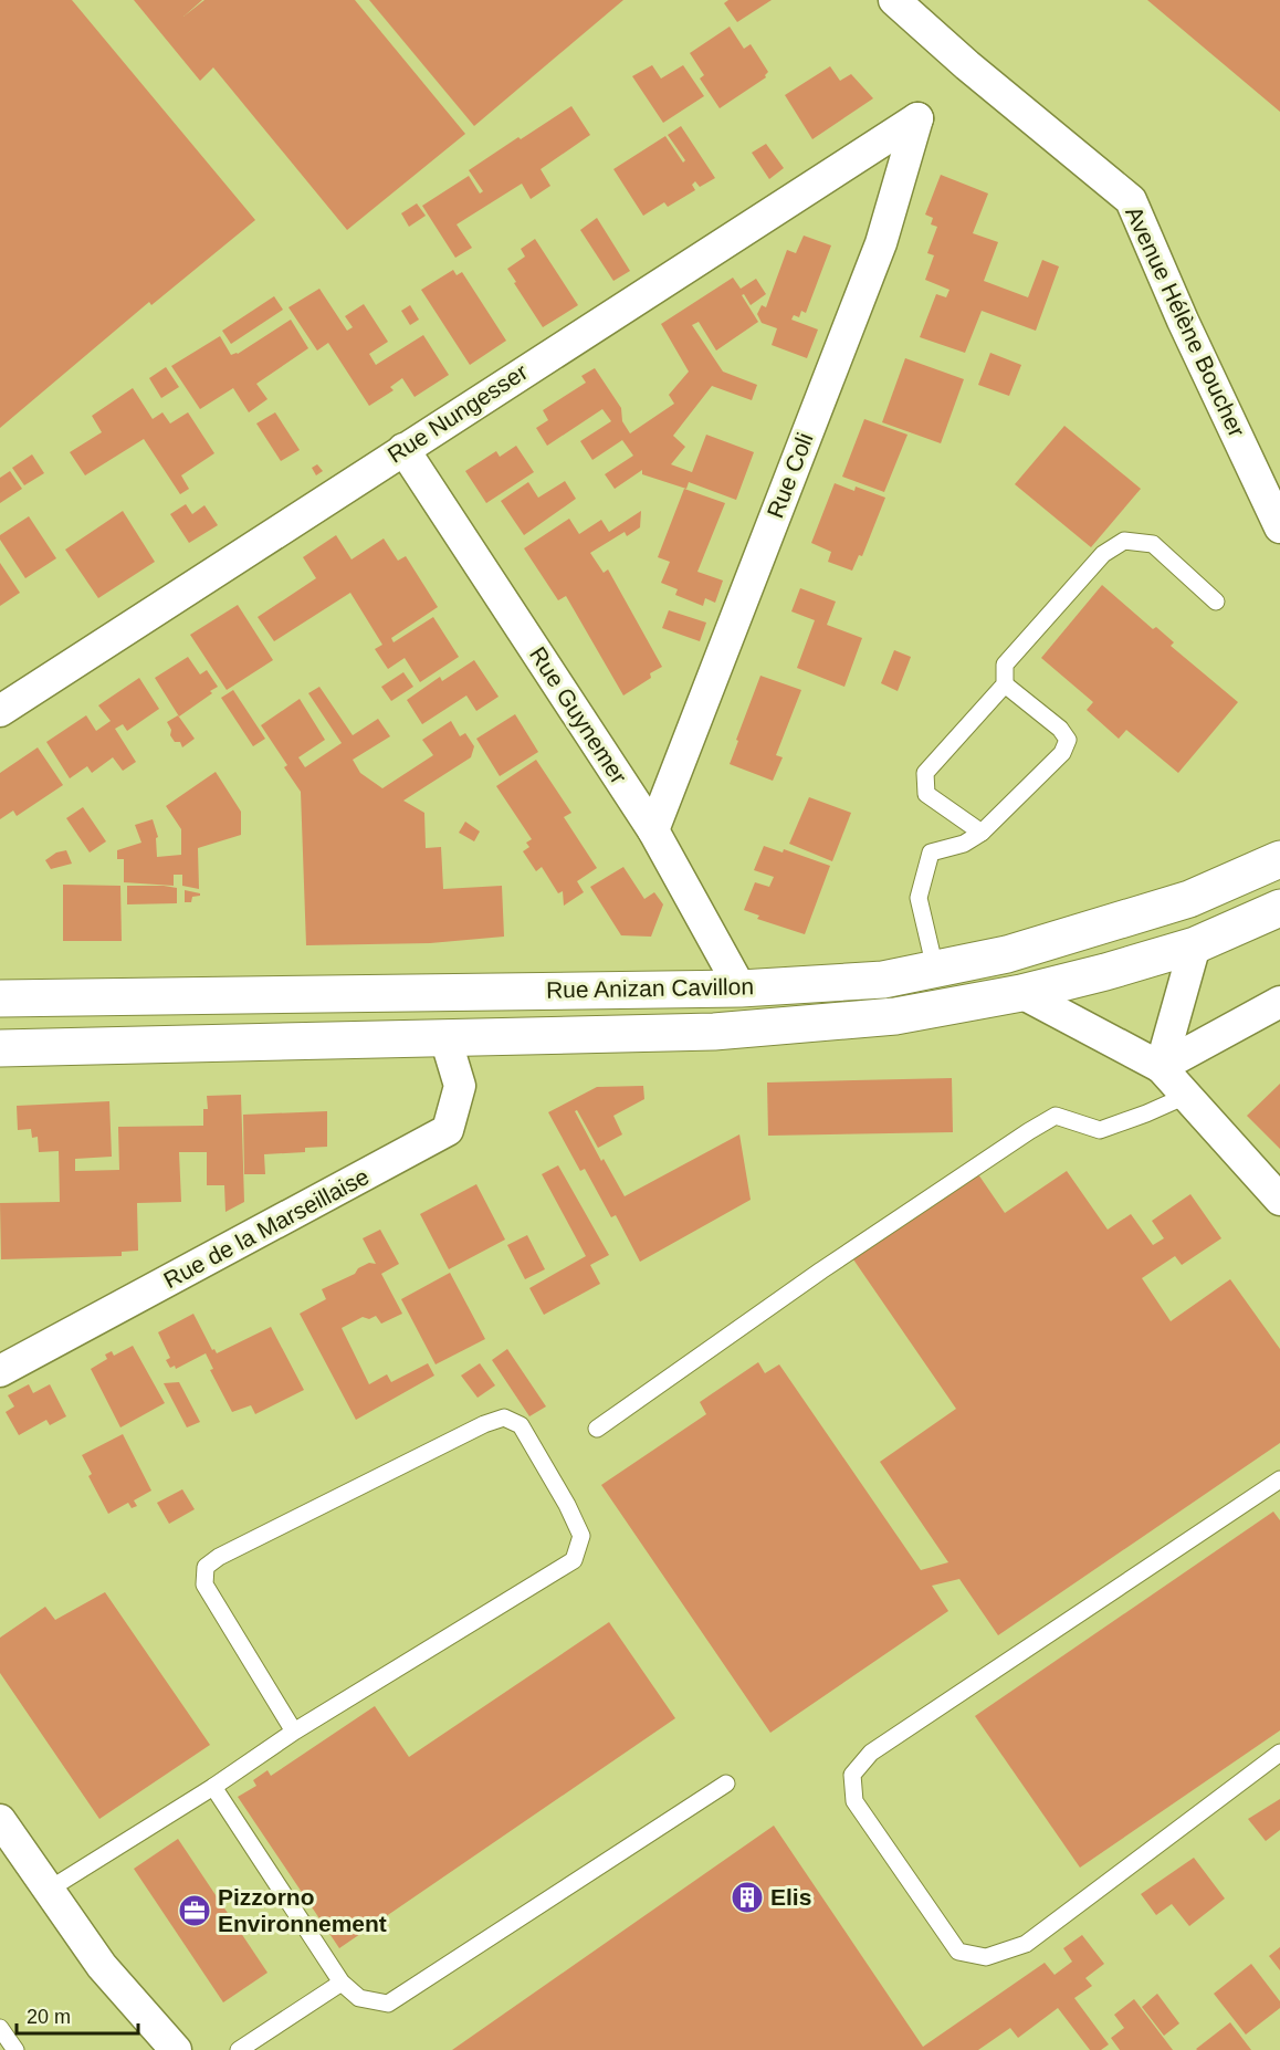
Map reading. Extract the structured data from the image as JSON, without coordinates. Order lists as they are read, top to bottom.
{
  "streets": {
    "main road": ["Rue Anizan Cavillon"],
    "street": [
      "Avenue Hélène Boucher",
      "Rue Nungesser",
      "Rue Coli",
      "Rue Guynemer",
      "Rue de la Marseillaise"
    ]
  },
  "crossings": [
    ["Rue Nungesser", "Rue Coli"],
    ["Rue Nungesser", "Rue Guynemer"],
    ["Rue Coli", "Rue Guynemer"],
    ["Rue Guynemer", "Rue Anizan Cavillon"],
    ["Rue Anizan Cavillon", "Rue de la Marseillaise"]
  ],
  "places": {
    "building": ["Elis"],
    "office": ["Pizzorno Environnement"]
  },
  "scale_bar": "20 m"
}
